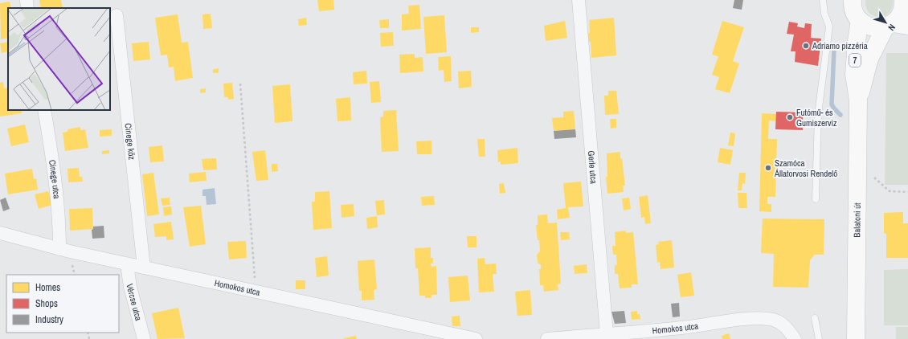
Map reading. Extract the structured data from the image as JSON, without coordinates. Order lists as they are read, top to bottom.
{
  "streets": {
    "main road": ["7", "Balatoni út"],
    "street": [
      "Cinege köz",
      "Gerle utca",
      "Cinege utca",
      "Homokos utca",
      "Vércse utca"
    ]
  },
  "crossings": [
    ["7", "Balatoni út"],
    ["Cinege köz", "Homokos utca"],
    ["Gerle utca", "Homokos utca"],
    ["Cinege utca", "Homokos utca"],
    ["Homokos utca", "Vércse utca"]
  ],
  "places": ["Adriamo pizzéria", "Futómű- és Gumiszerviz", "Szamóca Állatorvosi Rendelő"],
  "legend": ["Homes", "Shops", "Industry"],
  "north": "bottom right"
}
